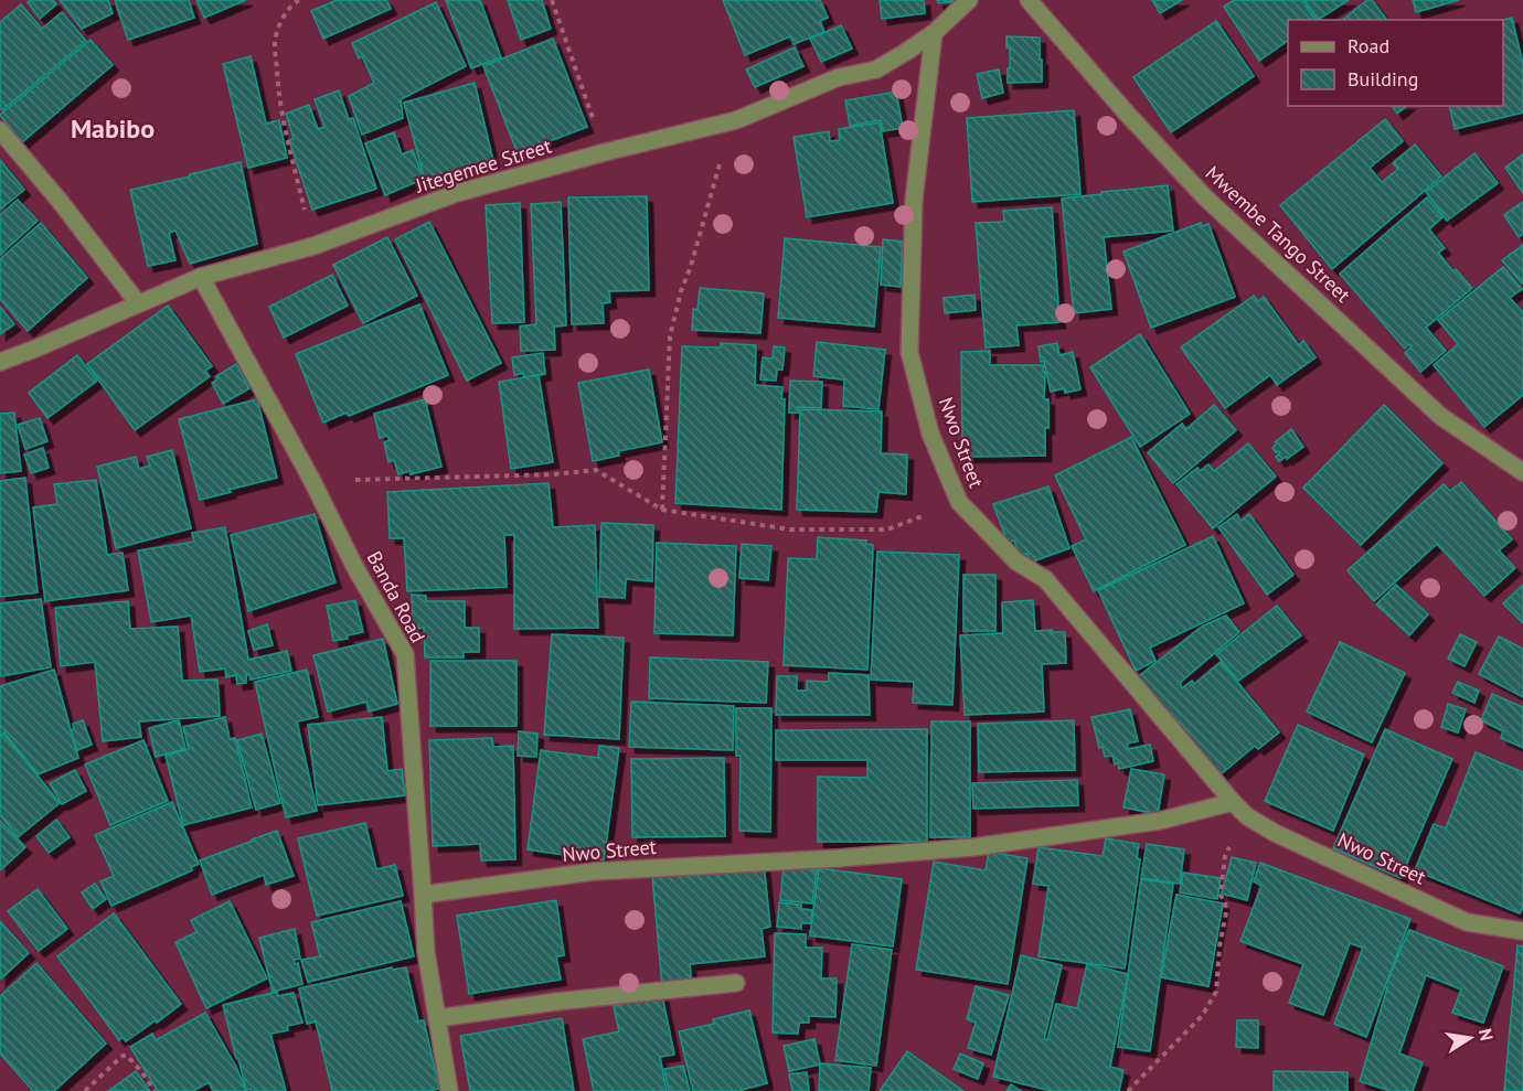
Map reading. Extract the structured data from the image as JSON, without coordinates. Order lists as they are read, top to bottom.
{
  "streets": {
    "street": [
      "Jitegemee Street",
      "Mwembe Tango Street",
      "Nwo Street",
      "Banda Road"
    ]
  },
  "crossings": [
    ["Jitegemee Street", "Nwo Street"],
    ["Jitegemee Street", "Banda Road"],
    ["Nwo Street", "Banda Road"]
  ],
  "districts": ["Mabibo"],
  "legend": ["Road", "Building"],
  "north": "right"
}
